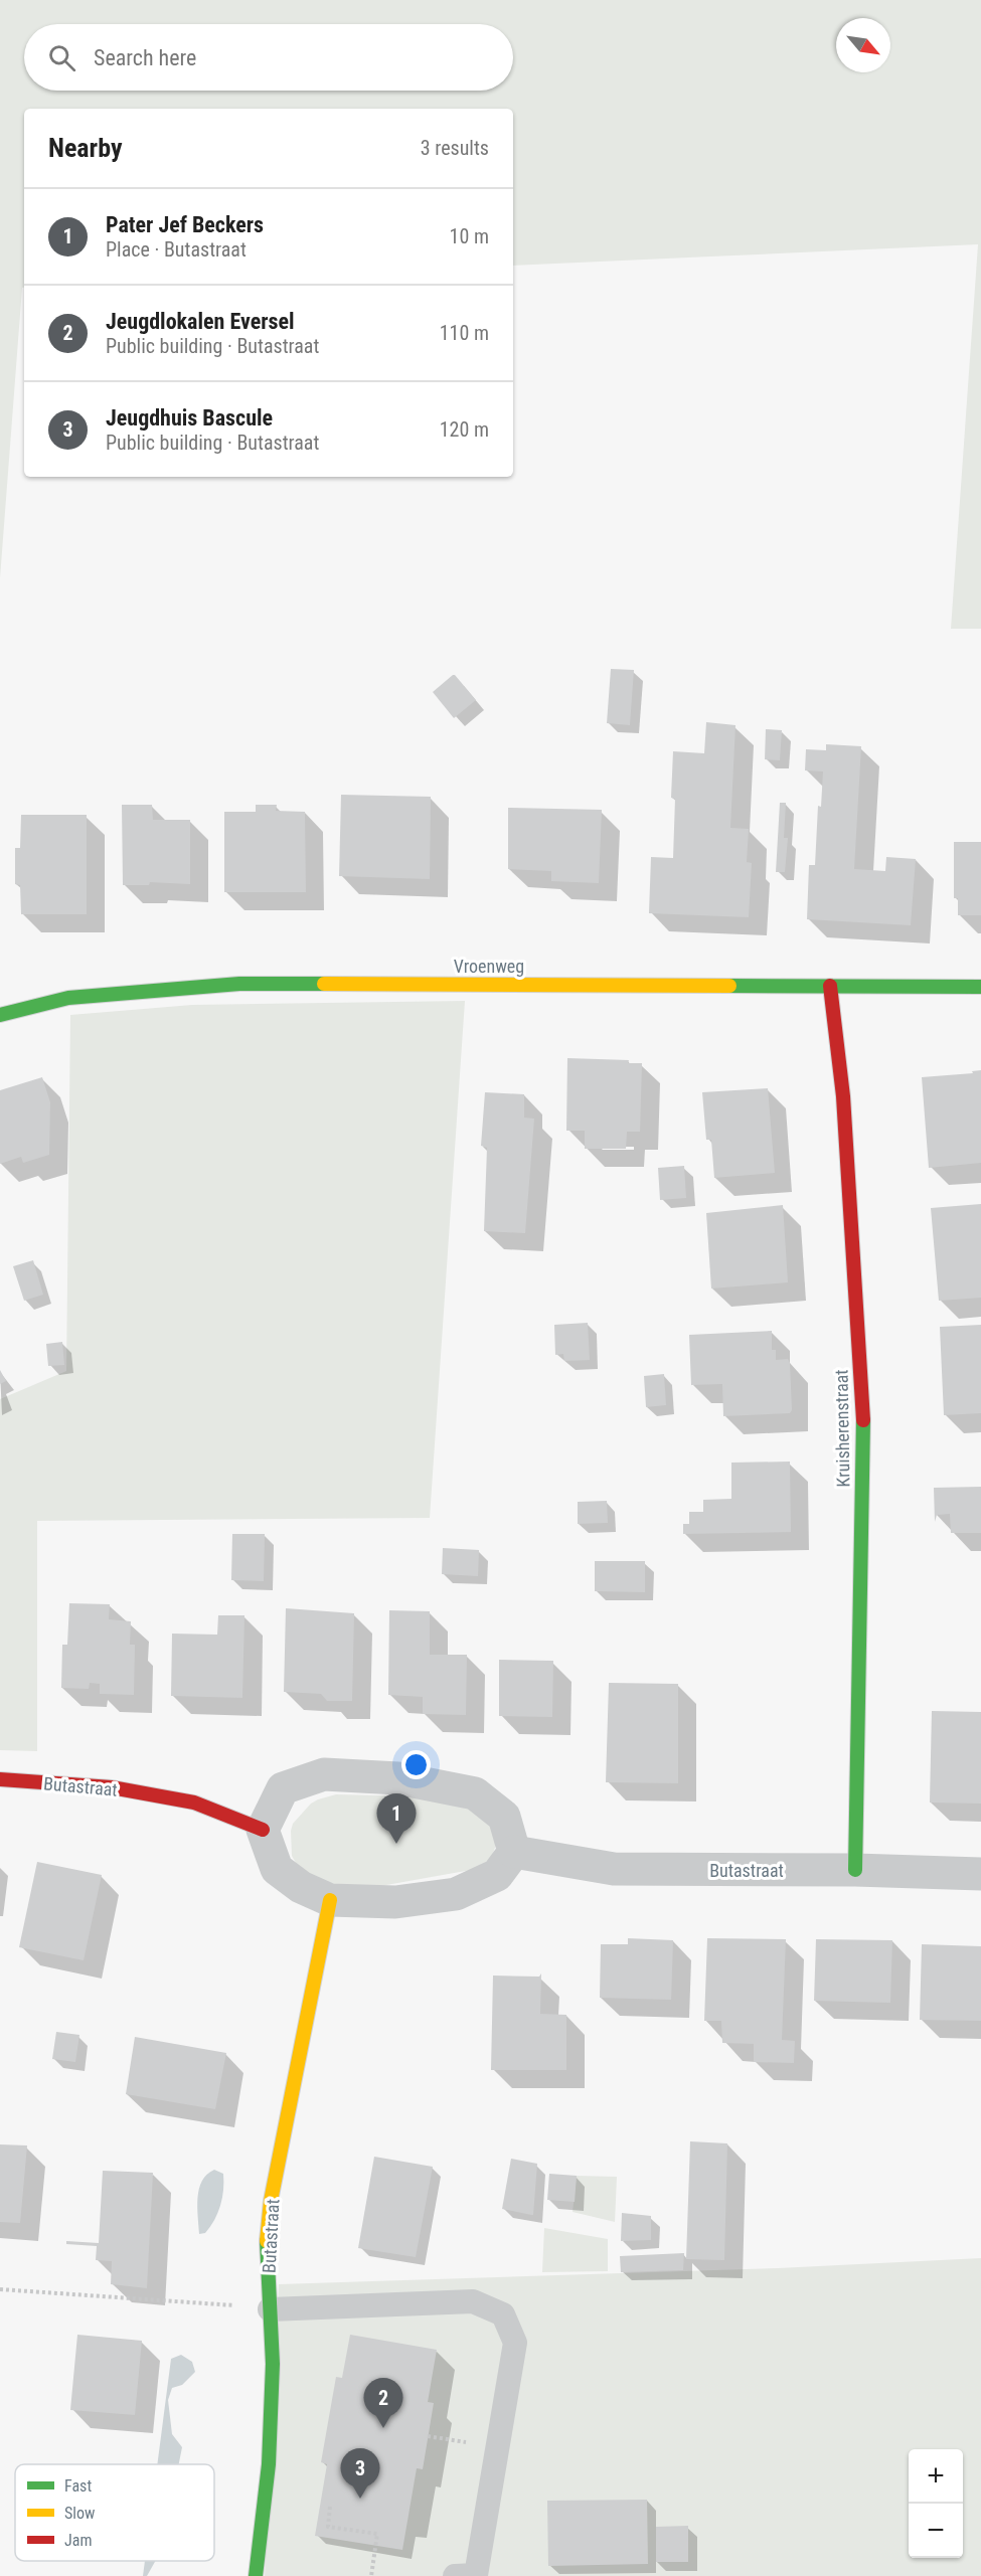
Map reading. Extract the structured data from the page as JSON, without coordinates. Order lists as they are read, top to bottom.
{
  "streets": {
    "street": ["Vroenweg", "Kruisherenstraat", "Butastraat"]
  },
  "crossings": [
    ["Vroenweg", "Kruisherenstraat"],
    ["Kruisherenstraat", "Butastraat"]
  ],
  "legend": ["Fast", "Slow", "Jam"],
  "north": "bottom right",
  "page": {
    "search": "Search here",
    "heading": ["Nearby", "3 results"],
    "list": [
      {
        "mark": "1",
        "name": "Pater Jef Beckers",
        "note": "Place · Butastraat",
        "value": "10 m"
      },
      {
        "mark": "2",
        "name": "Jeugdlokalen Eversel",
        "note": "Public building · Butastraat",
        "value": "110 m"
      },
      {
        "mark": "3",
        "name": "Jeugdhuis Bascule",
        "note": "Public building · Butastraat",
        "value": "120 m"
      }
    ],
    "pins": ["1", "2", "3"],
    "map_buttons": ["+", "−"]
  }
}
